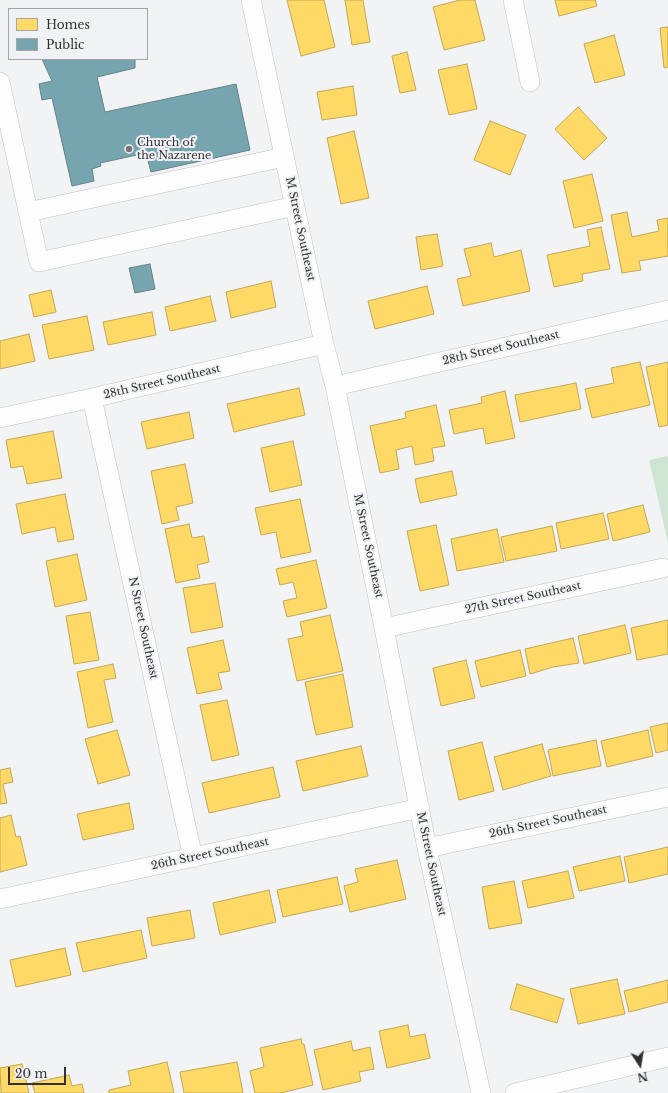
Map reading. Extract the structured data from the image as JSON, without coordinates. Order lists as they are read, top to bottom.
{
  "streets": {
    "street": [
      "M Street Southeast",
      "28th Street Southeast",
      "27th Street Southeast",
      "N Street Southeast",
      "26th Street Southeast"
    ]
  },
  "crossings": [
    ["M Street Southeast", "28th Street Southeast"],
    ["M Street Southeast", "27th Street Southeast"],
    ["M Street Southeast", "26th Street Southeast"],
    ["28th Street Southeast", "N Street Southeast"],
    ["N Street Southeast", "26th Street Southeast"]
  ],
  "places": ["Church of the Nazarene"],
  "legend": ["Homes", "Public"],
  "scale_bar": "20 m",
  "north": "bottom"
}
